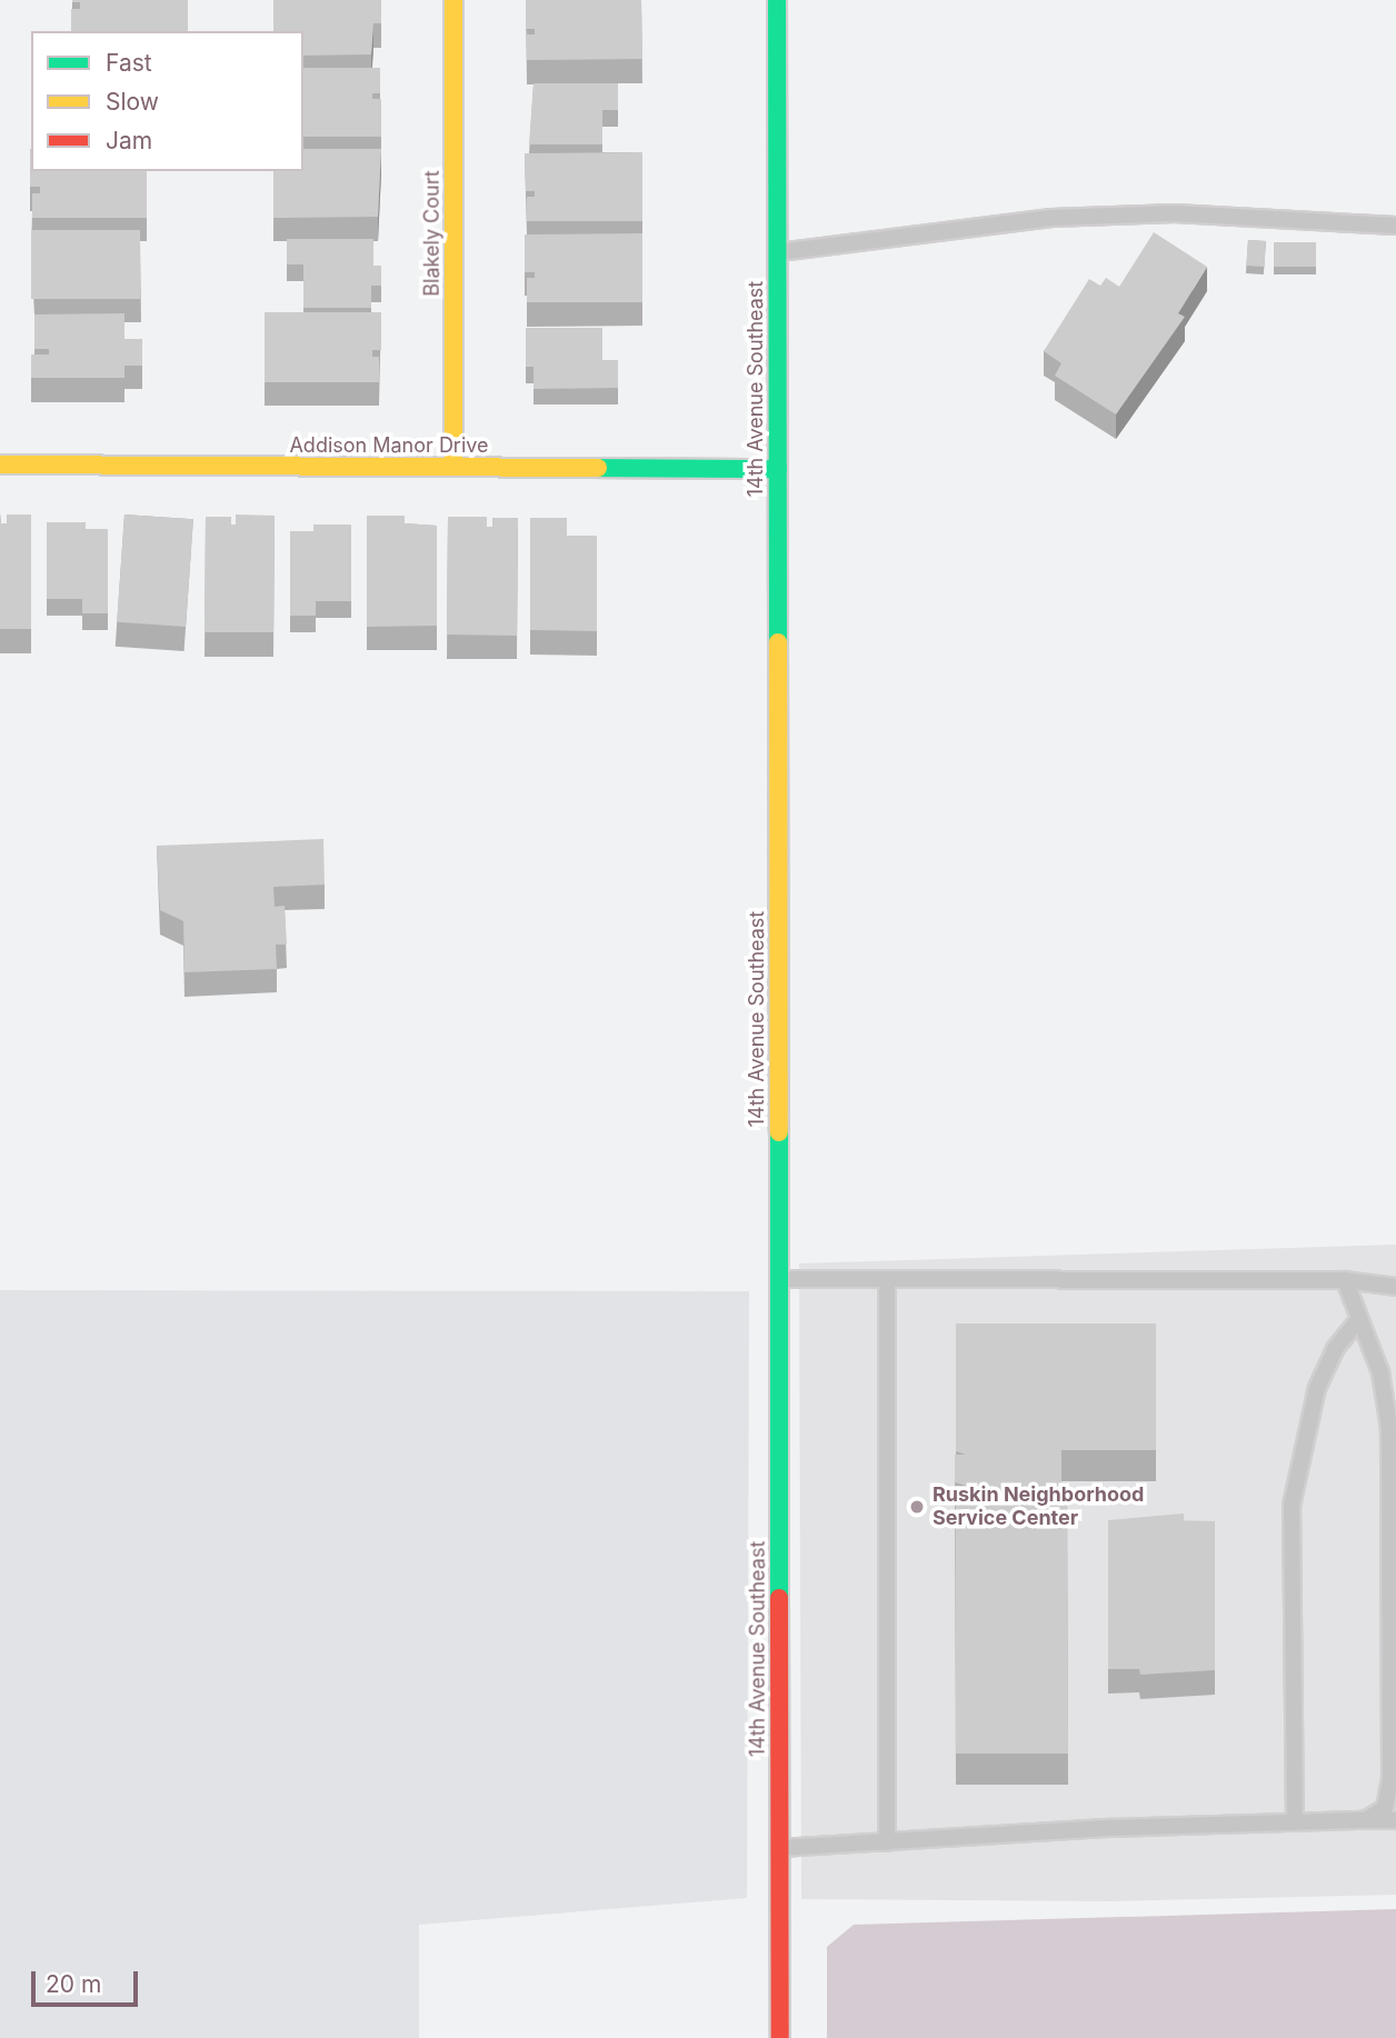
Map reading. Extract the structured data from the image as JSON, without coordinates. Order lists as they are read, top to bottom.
{
  "streets": {
    "street": ["Blakely Court", "14th Avenue Southeast", "Addison Manor Drive"]
  },
  "crossings": [
    ["Blakely Court", "Addison Manor Drive"],
    ["14th Avenue Southeast", "Addison Manor Drive"]
  ],
  "places": ["Ruskin Neighborhood Service Center"],
  "legend": ["Fast", "Slow", "Jam"],
  "scale_bar": "20 m"
}
